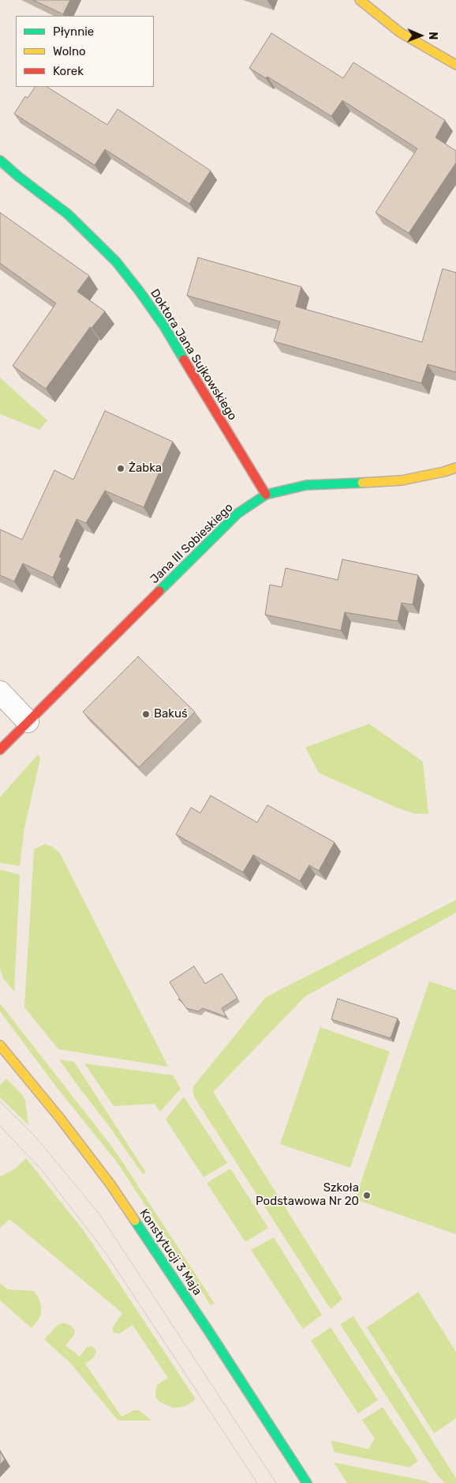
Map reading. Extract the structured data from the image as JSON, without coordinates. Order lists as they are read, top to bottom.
{
  "streets": {
    "street": ["Doktora Jana Sujkowskiego", "Jana III Sobieskiego", "Konstytucji 3 Maja"]
  },
  "crossings": [
    ["Doktora Jana Sujkowskiego", "Jana III Sobieskiego"]
  ],
  "places": ["Żabka", "Bakuś", "Szkoła Podstawowa Nr 20"],
  "legend": ["Płynnie", "Wolno", "Korek"],
  "north": "right"
}
